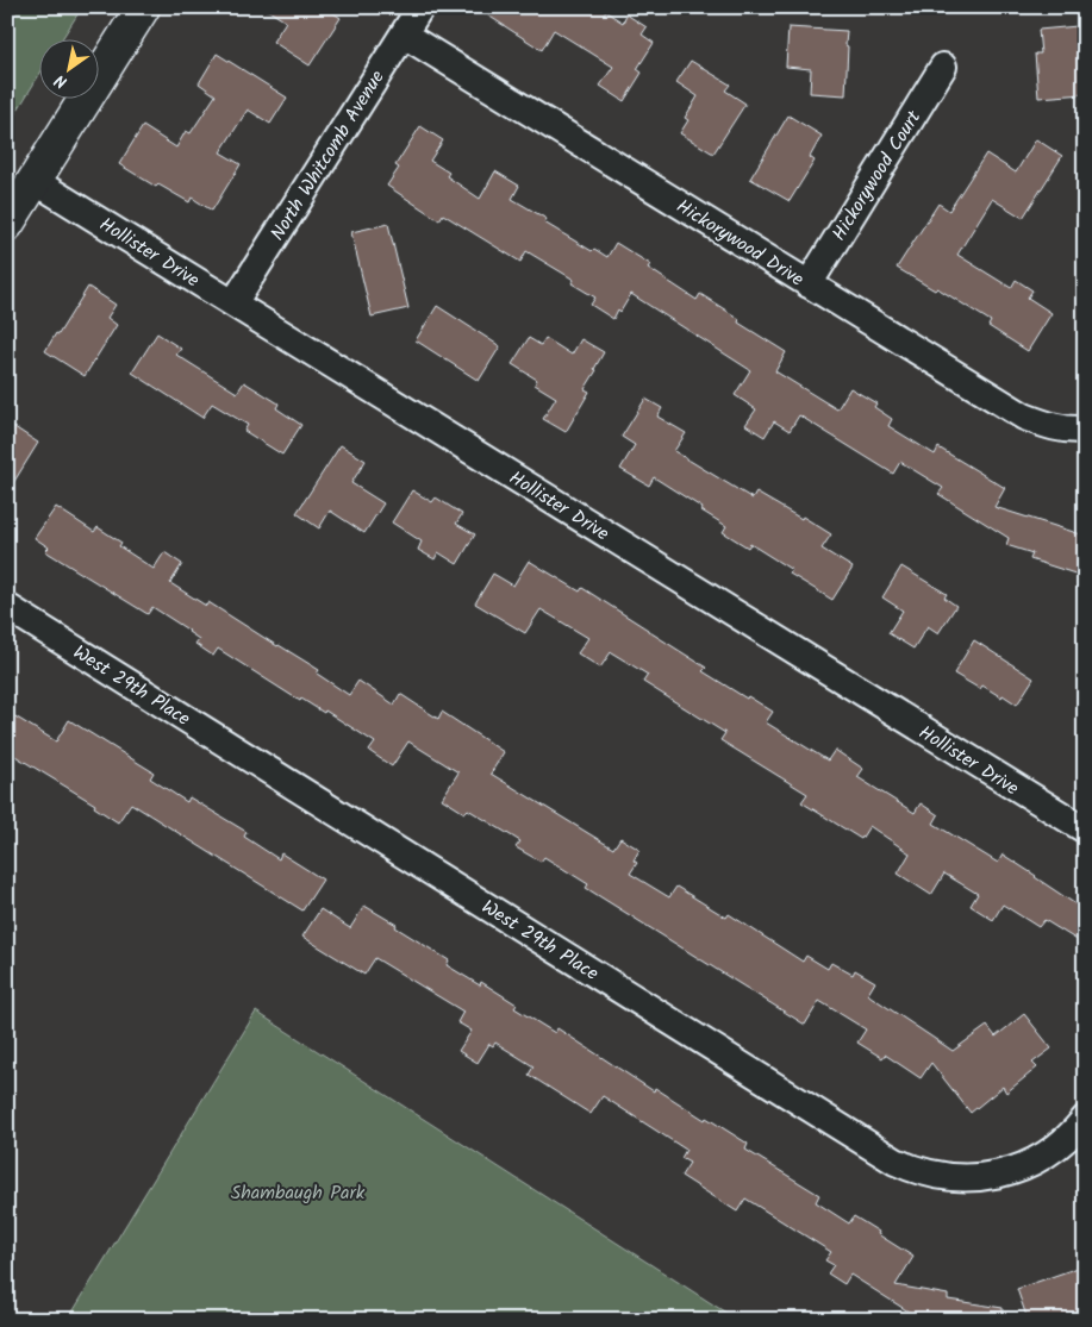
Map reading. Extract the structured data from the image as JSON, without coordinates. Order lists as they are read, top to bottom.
{
  "streets": {
    "street": [
      "North Whitcomb Avenue",
      "Hickorywood Court",
      "Hickorywood Drive",
      "Hollister Drive",
      "West 29th Place"
    ]
  },
  "crossings": [
    ["North Whitcomb Avenue", "Hickorywood Drive"],
    ["North Whitcomb Avenue", "Hollister Drive"],
    ["Hickorywood Court", "Hickorywood Drive"]
  ],
  "parks": ["Shambaugh Park"],
  "north": "bottom left"
}
